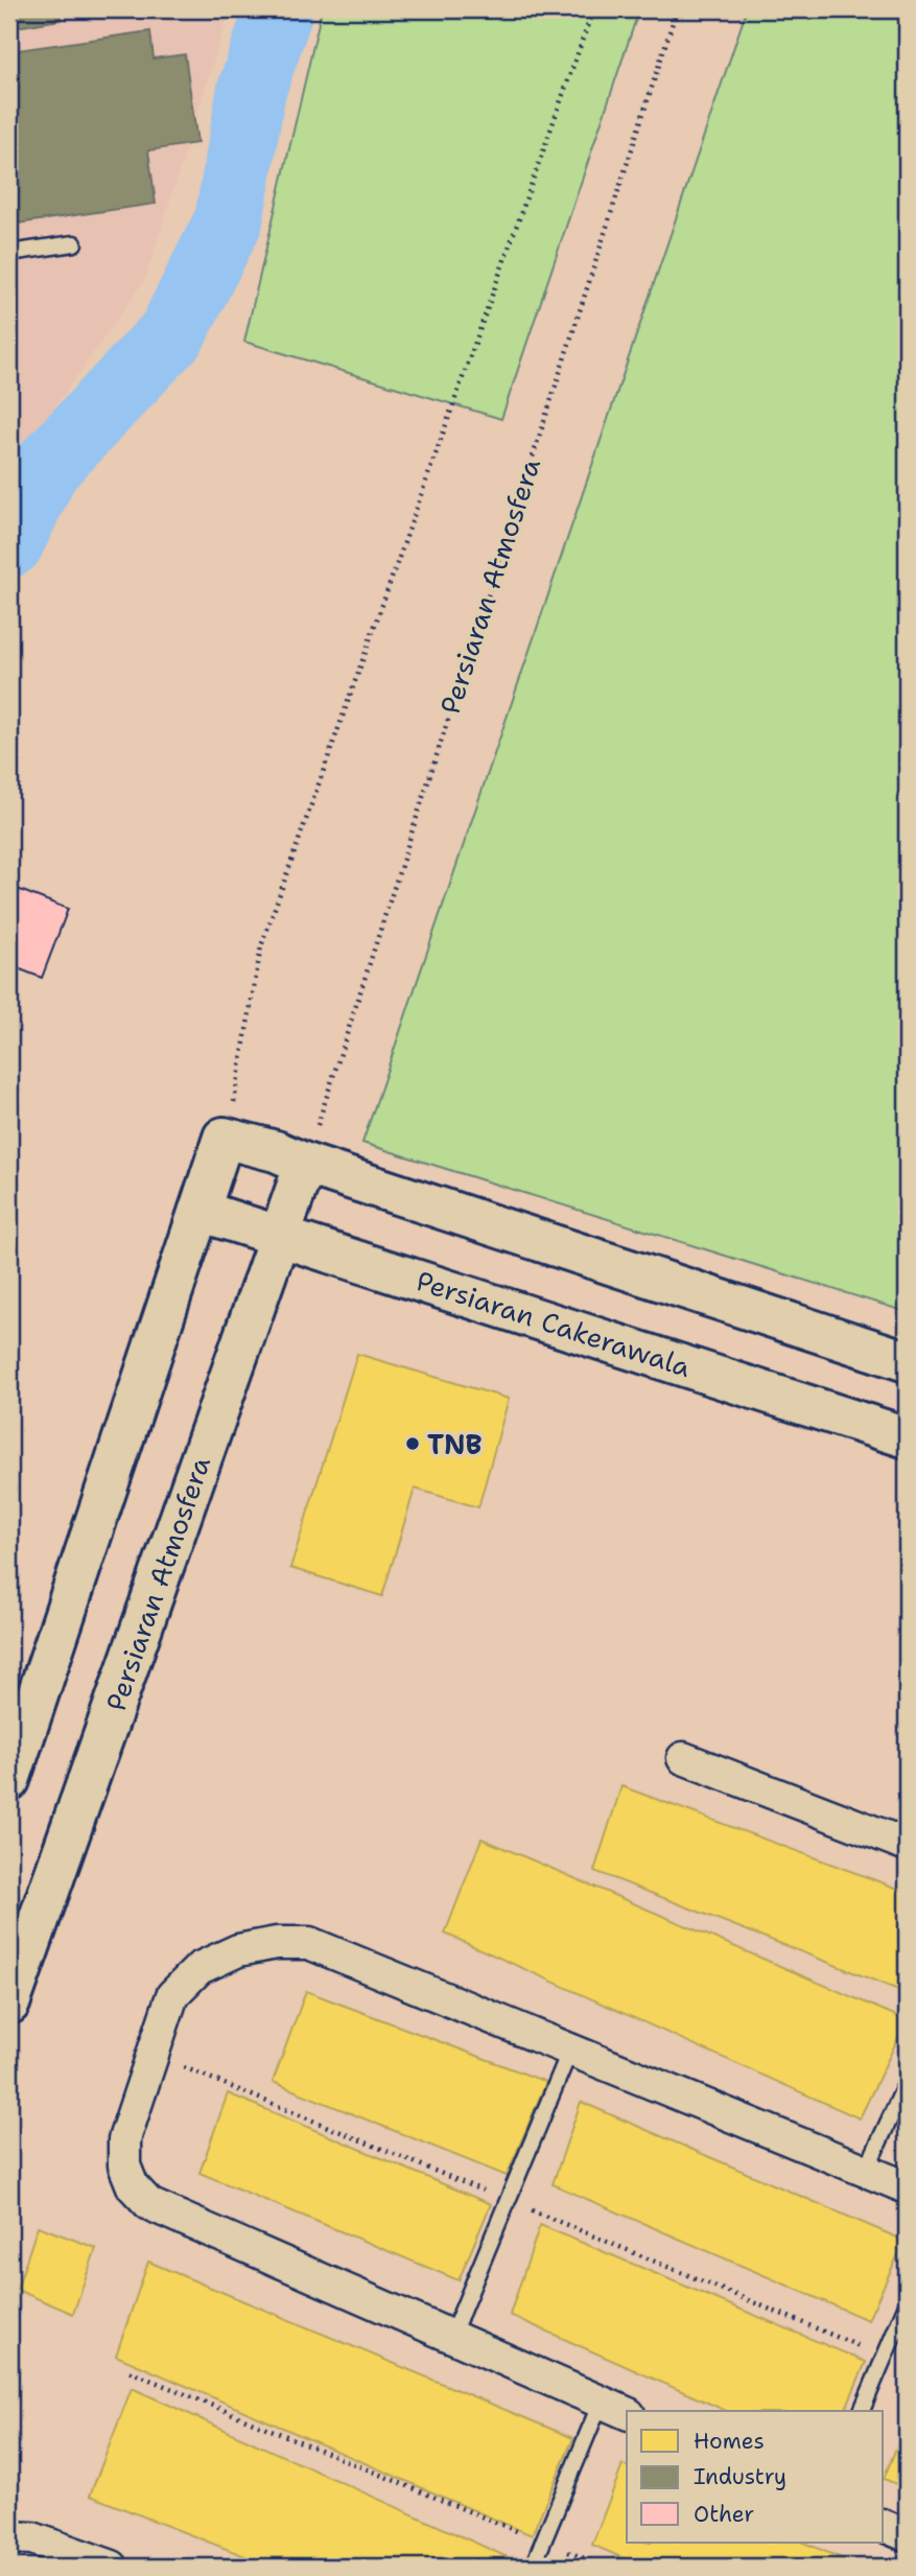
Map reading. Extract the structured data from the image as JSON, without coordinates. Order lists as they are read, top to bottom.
{
  "streets": {
    "street": ["Persiaran Atmosfera", "Persiaran Cakerawala"]
  },
  "crossings": [
    ["Persiaran Atmosfera", "Persiaran Cakerawala"]
  ],
  "places": ["TNB"],
  "legend": ["Homes", "Industry", "Other"]
}
